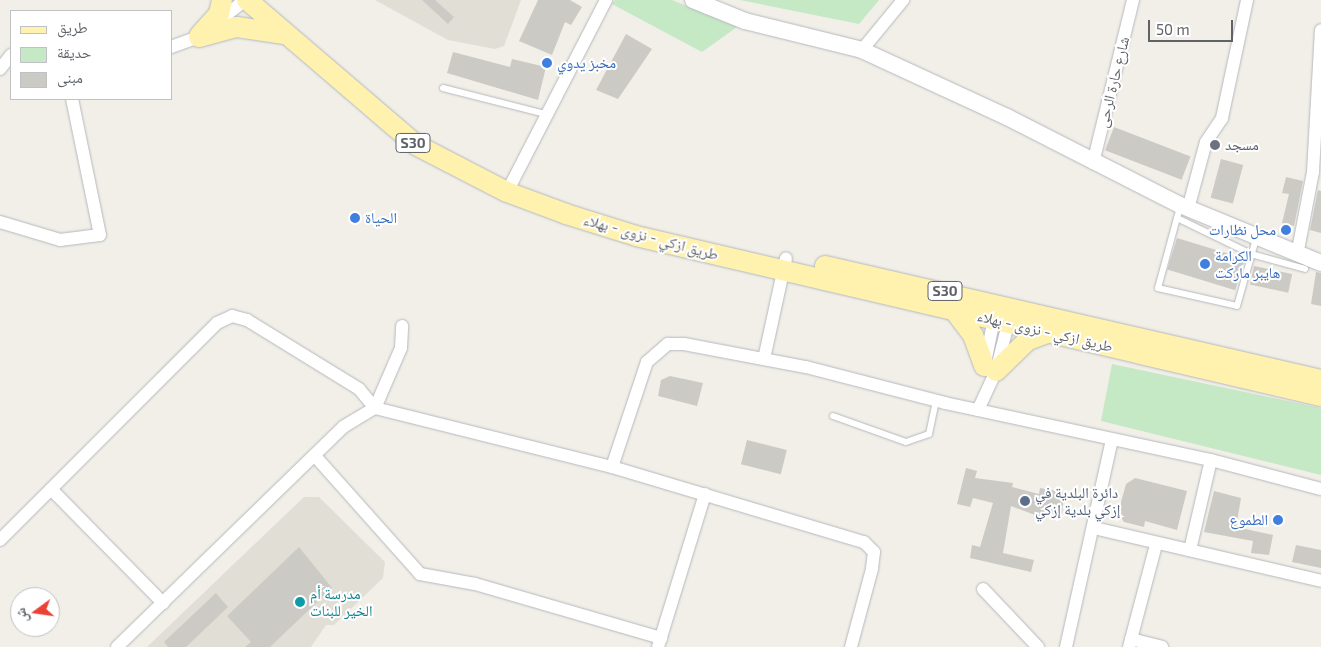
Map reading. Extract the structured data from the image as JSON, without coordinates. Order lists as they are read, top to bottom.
{
  "streets": {
    "main road": ["S30", "طريق ازكي - نزوى - بهلاء"],
    "street": ["شارع حارة الرحى"]
  },
  "places": [
    "مخبز يدوي",
    "مسجد",
    "الحياة",
    "محل نظارات",
    "الكرامة هايبر ماركت",
    "دائرة البلدية في إزكي بلدية إزكي",
    "الطموع",
    "مدرسة أم الخير للبنات"
  ],
  "legend": ["طريق", "حديقة", "مبنى"],
  "scale_bar": "50 m",
  "north": "left"
}
